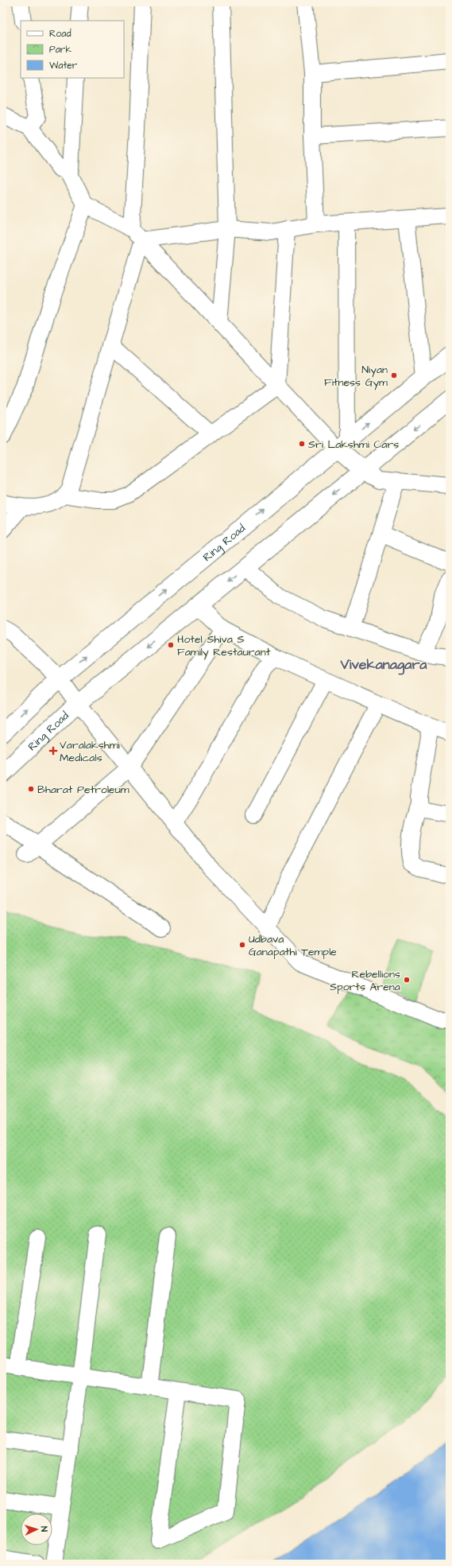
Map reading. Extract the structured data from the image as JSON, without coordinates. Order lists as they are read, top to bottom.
{
  "streets": {
    "main road": ["Ring Road"]
  },
  "districts": ["Vivekanagara"],
  "places": {
    "other": [
      "Niyan Fitness Gym",
      "Sri Lakshmi Cars",
      "Hotel Shiva S Family Restaurant",
      "Bharat Petroleum",
      "Udbava Ganapathi Temple",
      "Rebellions Sports Arena"
    ],
    "health": ["Varalakshmi Medicals"]
  },
  "legend": ["Road", "Park", "Water"],
  "north": "right"
}
